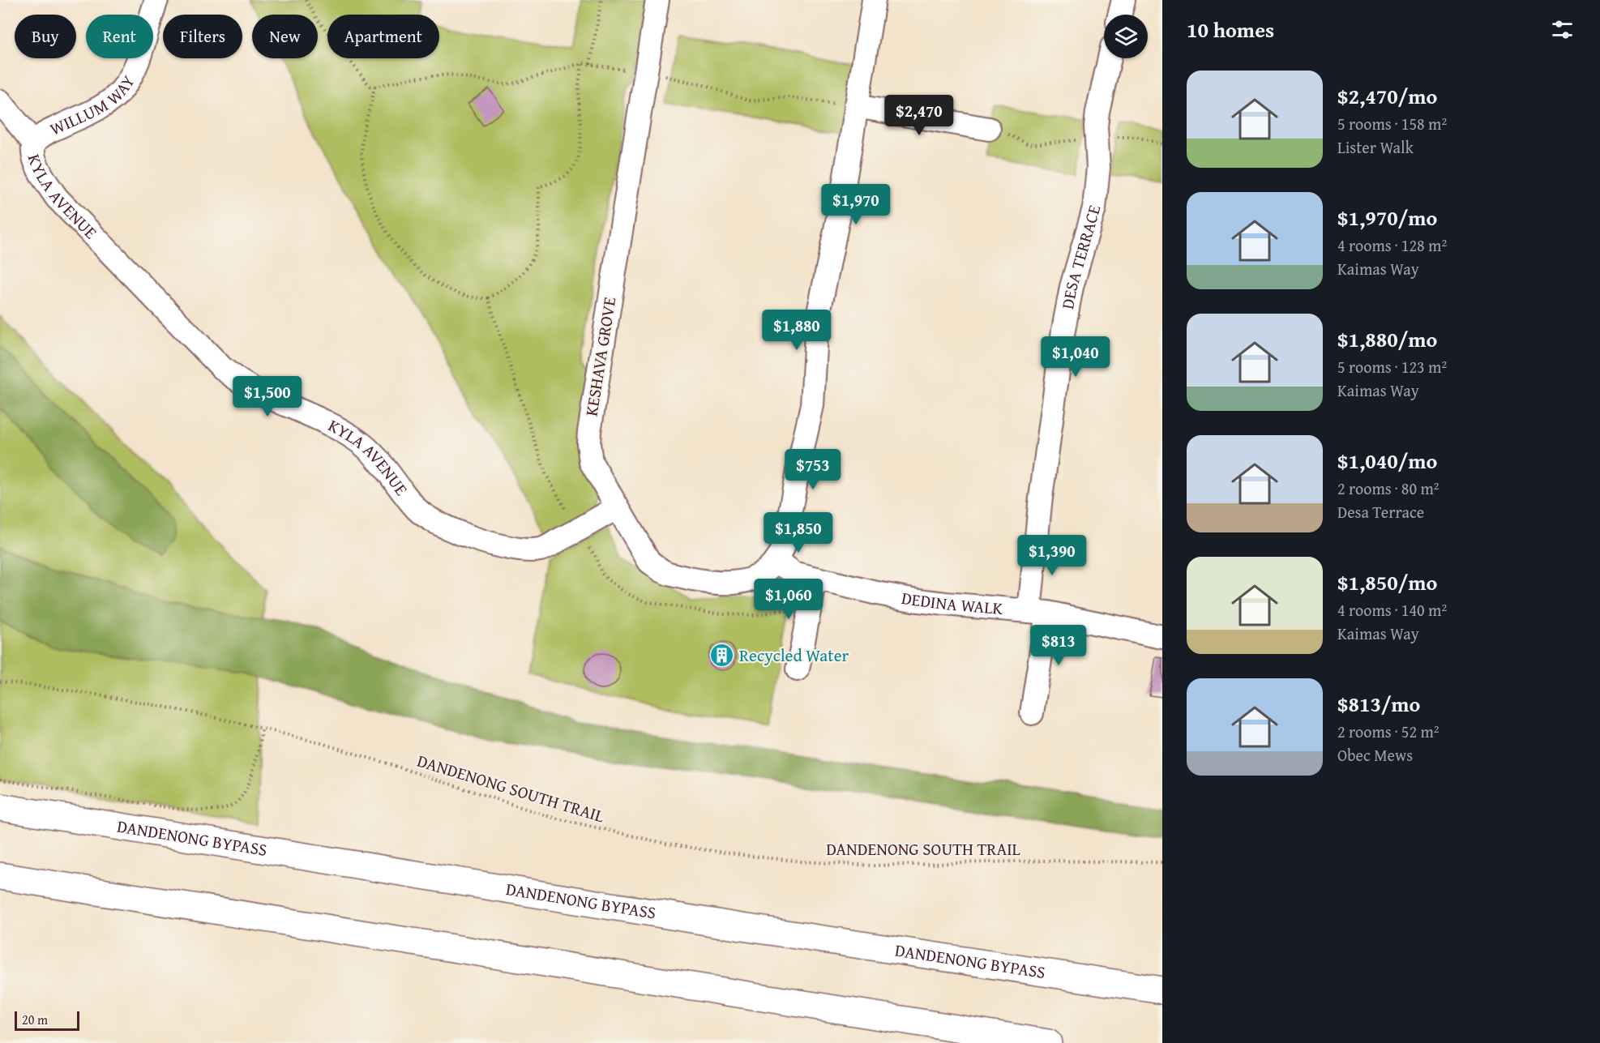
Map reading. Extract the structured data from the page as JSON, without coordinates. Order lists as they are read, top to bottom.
{
  "streets": {
    "highway": ["DANDENONG BYPASS"],
    "street": [
      "WILLUM WAY",
      "KYLA AVENUE",
      "DESA TERRACE",
      "KESHAVA GROVE",
      "DEDINA WALK"
    ],
    "path": ["DANDENONG SOUTH TRAIL"]
  },
  "crossings": [
    ["WILLUM WAY", "KYLA AVENUE"],
    ["KYLA AVENUE", "KESHAVA GROVE"],
    ["DESA TERRACE", "DEDINA WALK"],
    ["KESHAVA GROVE", "DEDINA WALK"]
  ],
  "places": {
    "building": ["Recycled Water"]
  },
  "scale_bar": "20 m",
  "page": {
    "heading": "10 homes",
    "chip": [
      "Buy",
      "Rent",
      "Filters",
      "New",
      "Apartment"
    ],
    "list": [
      {
        "name": "$2,470/mo",
        "note": "5 rooms · 158 m² · Lister Walk"
      },
      {
        "name": "$1,970/mo",
        "note": "4 rooms · 128 m² · Kaimas Way"
      },
      {
        "name": "$1,880/mo",
        "note": "5 rooms · 123 m² · Kaimas Way"
      },
      {
        "name": "$1,040/mo",
        "note": "2 rooms · 80 m² · Desa Terrace"
      },
      {
        "name": "$1,850/mo",
        "note": "4 rooms · 140 m² · Kaimas Way"
      },
      {
        "name": "$813/mo",
        "note": "2 rooms · 52 m² · Obec Mews"
      }
    ],
    "price": [
      "$2,470",
      "$1,970",
      "$1,880",
      "$1,040",
      "$1,500",
      "$753",
      "$1,850",
      "$1,390",
      "$1,060",
      "$813"
    ],
    "scale": "20 m"
  }
}
